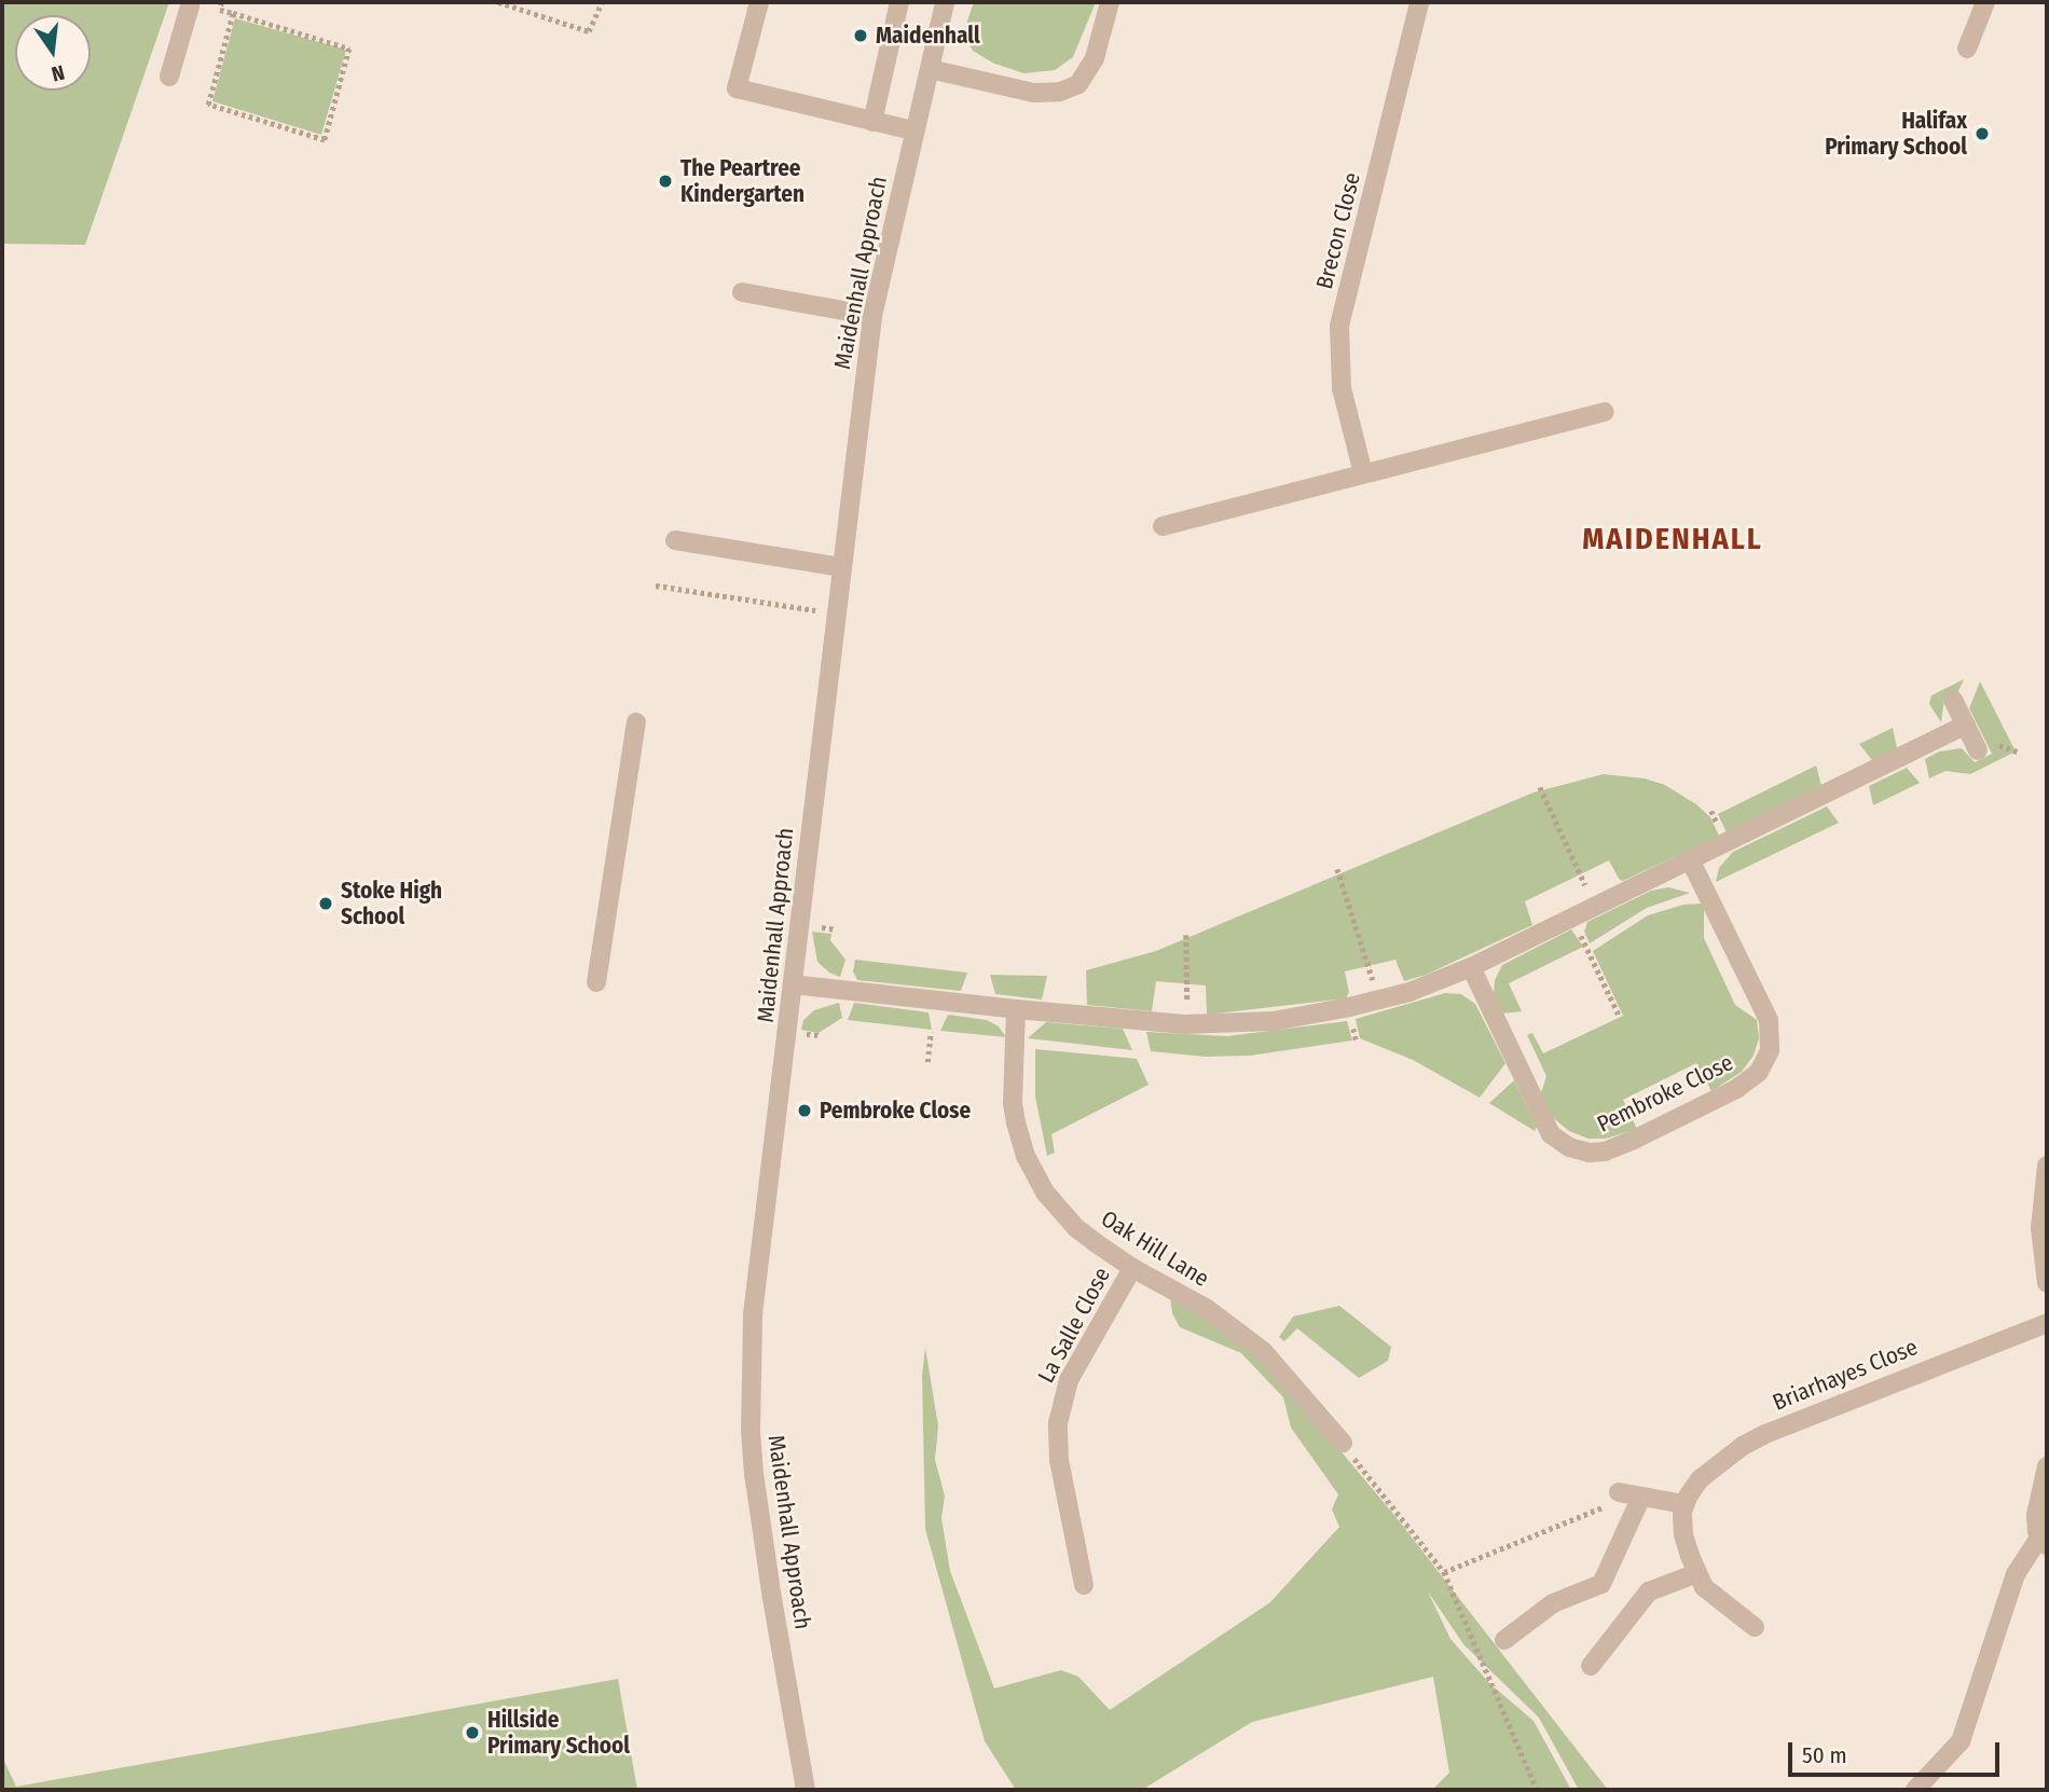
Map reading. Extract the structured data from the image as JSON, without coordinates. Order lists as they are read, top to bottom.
{
  "streets": {
    "street": [
      "Brecon Close",
      "Maidenhall Approach",
      "Pembroke Close",
      "Oak Hill Lane",
      "La Salle Close",
      "Briarhayes Close"
    ]
  },
  "crossings": [
    ["Oak Hill Lane", "La Salle Close"]
  ],
  "districts": ["MAIDENHALL"],
  "places": [
    "Maidenhall",
    "Halifax Primary School",
    "The Peartree Kindergarten",
    "Stoke High School",
    "Pembroke Close",
    "Hillside Primary School"
  ],
  "scale_bar": "50 m",
  "north": "bottom"
}
